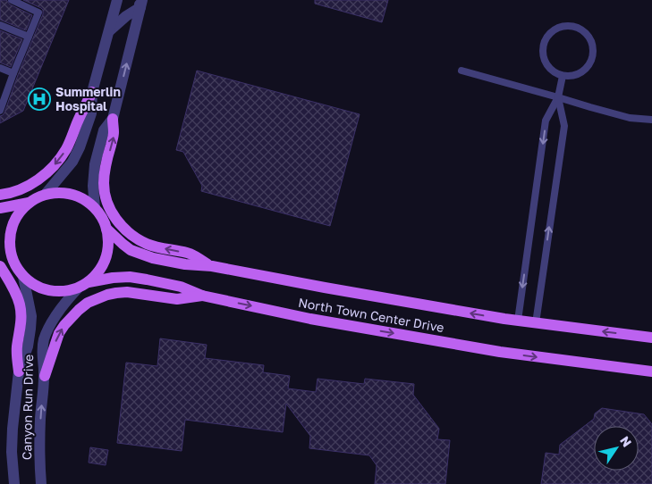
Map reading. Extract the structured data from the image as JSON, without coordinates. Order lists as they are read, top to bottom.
{
  "streets": {
    "main road": ["North Town Center Drive"],
    "street": ["Canyon Run Drive"]
  },
  "crossings": [
    ["North Town Center Drive", "Canyon Run Drive"]
  ],
  "places": {
    "hospital": ["Summerlin Hospital"]
  },
  "north": "top right"
}
